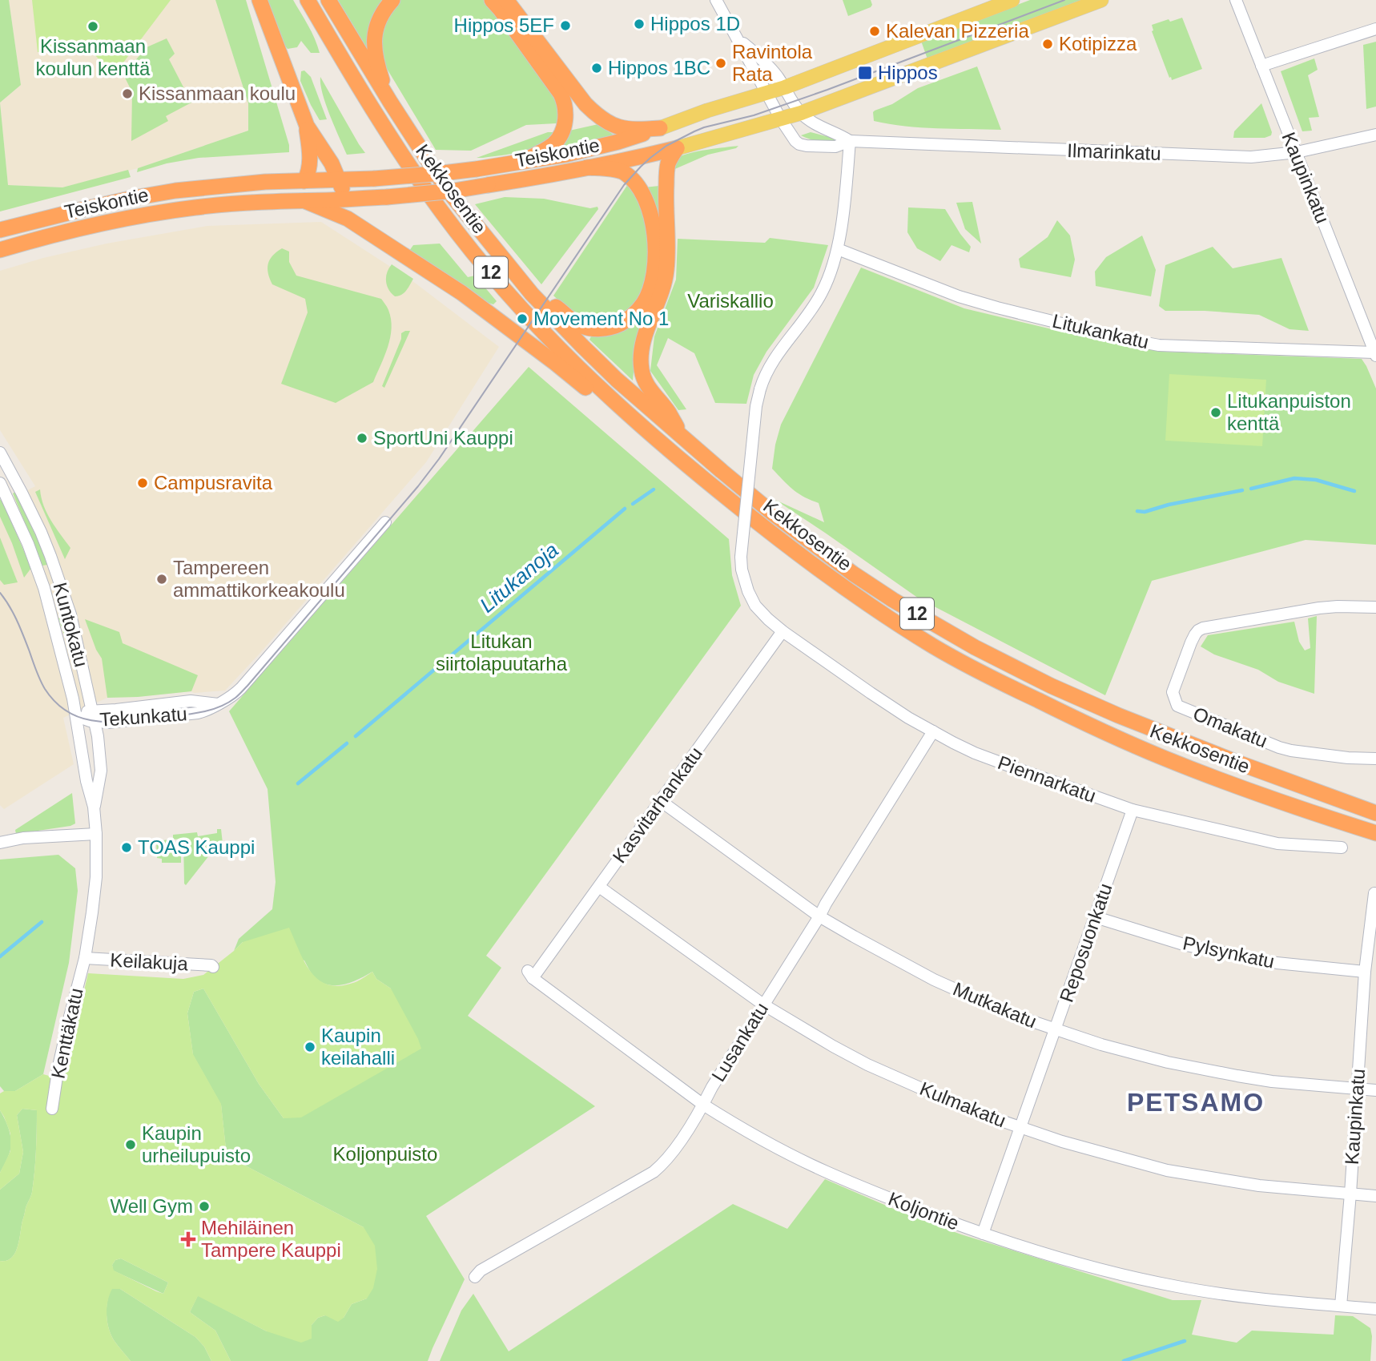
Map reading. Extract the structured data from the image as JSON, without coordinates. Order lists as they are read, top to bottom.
{
  "streets": {
    "highway": ["Teiskontie", "Kekkosentie", "12"],
    "street": [
      "Ilmarinkatu",
      "Kaupinkatu",
      "Litukankatu",
      "Kuntokatu",
      "Tekunkatu",
      "Omakatu",
      "Piennarkatu",
      "Kasvitarhankatu",
      "Reposuonkatu",
      "Pylsynkatu",
      "Keilakuja",
      "Mutkakatu",
      "Kenttäkatu",
      "Lusankatu",
      "Kulmakatu",
      "Koljontie"
    ]
  },
  "crossings": [
    ["Ilmarinkatu", "Teiskontie"],
    ["Ilmarinkatu", "Kaupinkatu"],
    ["Ilmarinkatu", "Piennarkatu"],
    ["Teiskontie", "12"],
    ["Kaupinkatu", "Litukankatu"],
    ["Kaupinkatu", "Pylsynkatu"],
    ["Kaupinkatu", "Mutkakatu"],
    ["Kaupinkatu", "Kulmakatu"],
    ["Kaupinkatu", "Koljontie"],
    ["Kekkosentie", "12"],
    ["Litukankatu", "Piennarkatu"],
    ["Kuntokatu", "Tekunkatu"],
    ["Kuntokatu", "Keilakuja"],
    ["Kuntokatu", "Kenttäkatu"],
    ["Piennarkatu", "Kasvitarhankatu"],
    ["Piennarkatu", "Reposuonkatu"],
    ["Piennarkatu", "Lusankatu"],
    ["Kasvitarhankatu", "Mutkakatu"],
    ["Kasvitarhankatu", "Kulmakatu"],
    ["Kasvitarhankatu", "Koljontie"],
    ["Reposuonkatu", "Pylsynkatu"],
    ["Reposuonkatu", "Mutkakatu"],
    ["Reposuonkatu", "Kulmakatu"],
    ["Reposuonkatu", "Koljontie"],
    ["Keilakuja", "Kenttäkatu"],
    ["Mutkakatu", "Lusankatu"],
    ["Lusankatu", "Kulmakatu"],
    ["Lusankatu", "Koljontie"]
  ],
  "districts": ["PETSAMO"],
  "water": ["Litukanoja"],
  "parks": ["Variskallio", "Litukan siirtolapuutarha", "Koljonpuisto"],
  "places": {
    "other": [
      "Hippos 1D",
      "Hippos 5EF",
      "Kissanmaan koulun kenttä",
      "Kalevan Pizzeria",
      "Kotipizza",
      "Ravintola Rata",
      "Hippos 1BC",
      "Kissanmaan koulu",
      "Movement No 1",
      "Litukanpuiston kenttä",
      "SportUni Kauppi",
      "Campusravita",
      "Tampereen ammattikorkeakoulu",
      "TOAS Kauppi",
      "Kaupin keilahalli",
      "Kaupin urheilupuisto",
      "Well Gym"
    ],
    "transit": ["Hippos"],
    "health": ["Mehiläinen Tampere Kauppi"]
  }
}
